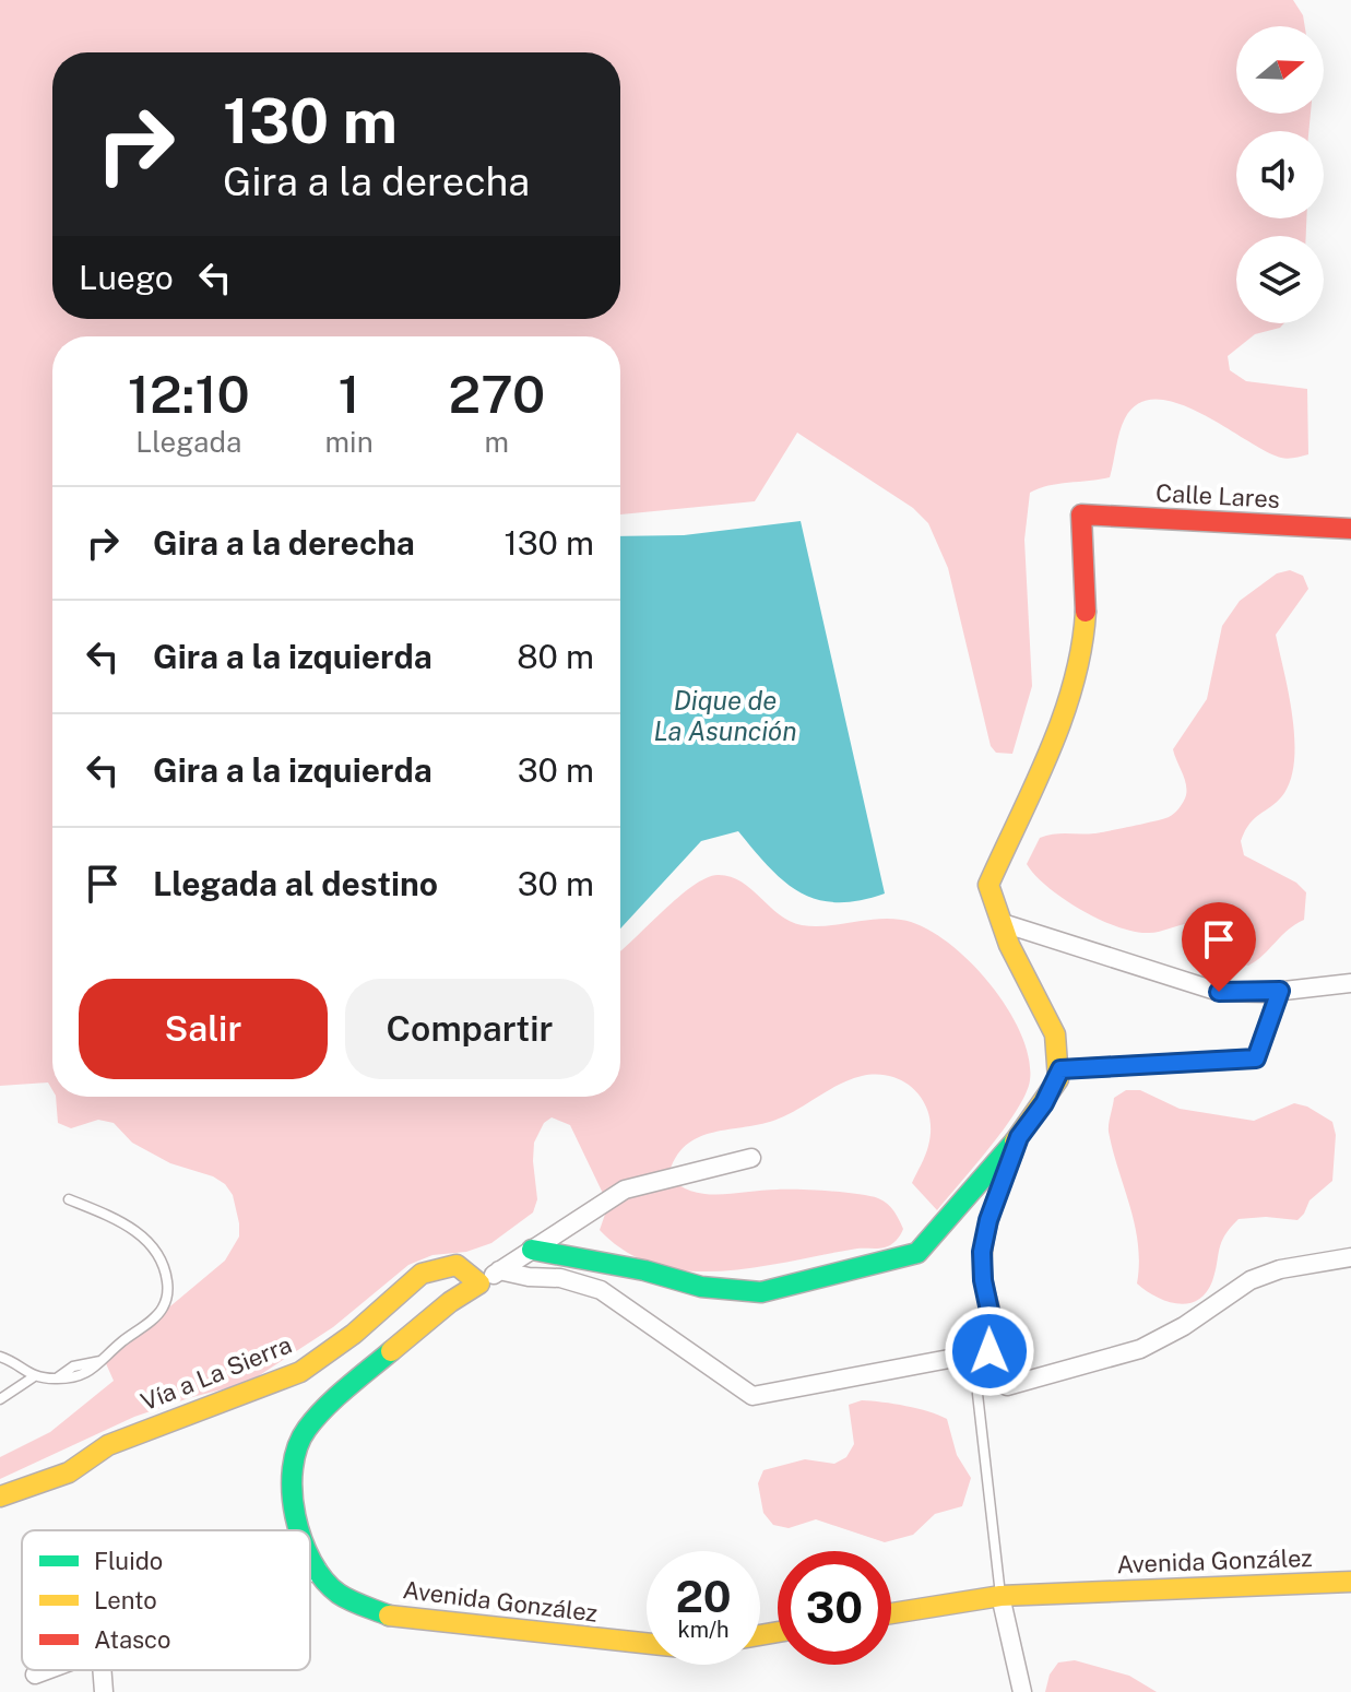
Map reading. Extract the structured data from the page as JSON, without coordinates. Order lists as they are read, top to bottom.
{
  "streets": {
    "street": ["Calle Lares", "Vía a La Sierra", "Avenida González"]
  },
  "crossings": [
    ["Vía a La Sierra", "Avenida González"]
  ],
  "water": ["Dique de La Asunción"],
  "legend": ["Fluido", "Lento", "Atasco"],
  "north": "right",
  "page": {
    "turn": ["130 m", "Gira a la derecha"],
    "then": "Luego",
    "eta": [
      "12:10",
      "Llegada",
      "1",
      "min",
      "270",
      "m"
    ],
    "list": [
      {
        "name": "Gira a la derecha",
        "value": "130 m"
      },
      {
        "name": "Gira a la izquierda",
        "value": "80 m"
      },
      {
        "name": "Gira a la izquierda",
        "value": "30 m"
      },
      {
        "name": "Llegada al destino",
        "value": "30 m"
      }
    ],
    "buttons": ["Salir", "Compartir"],
    "speed": "20 km/h",
    "limit": "30"
  }
}
